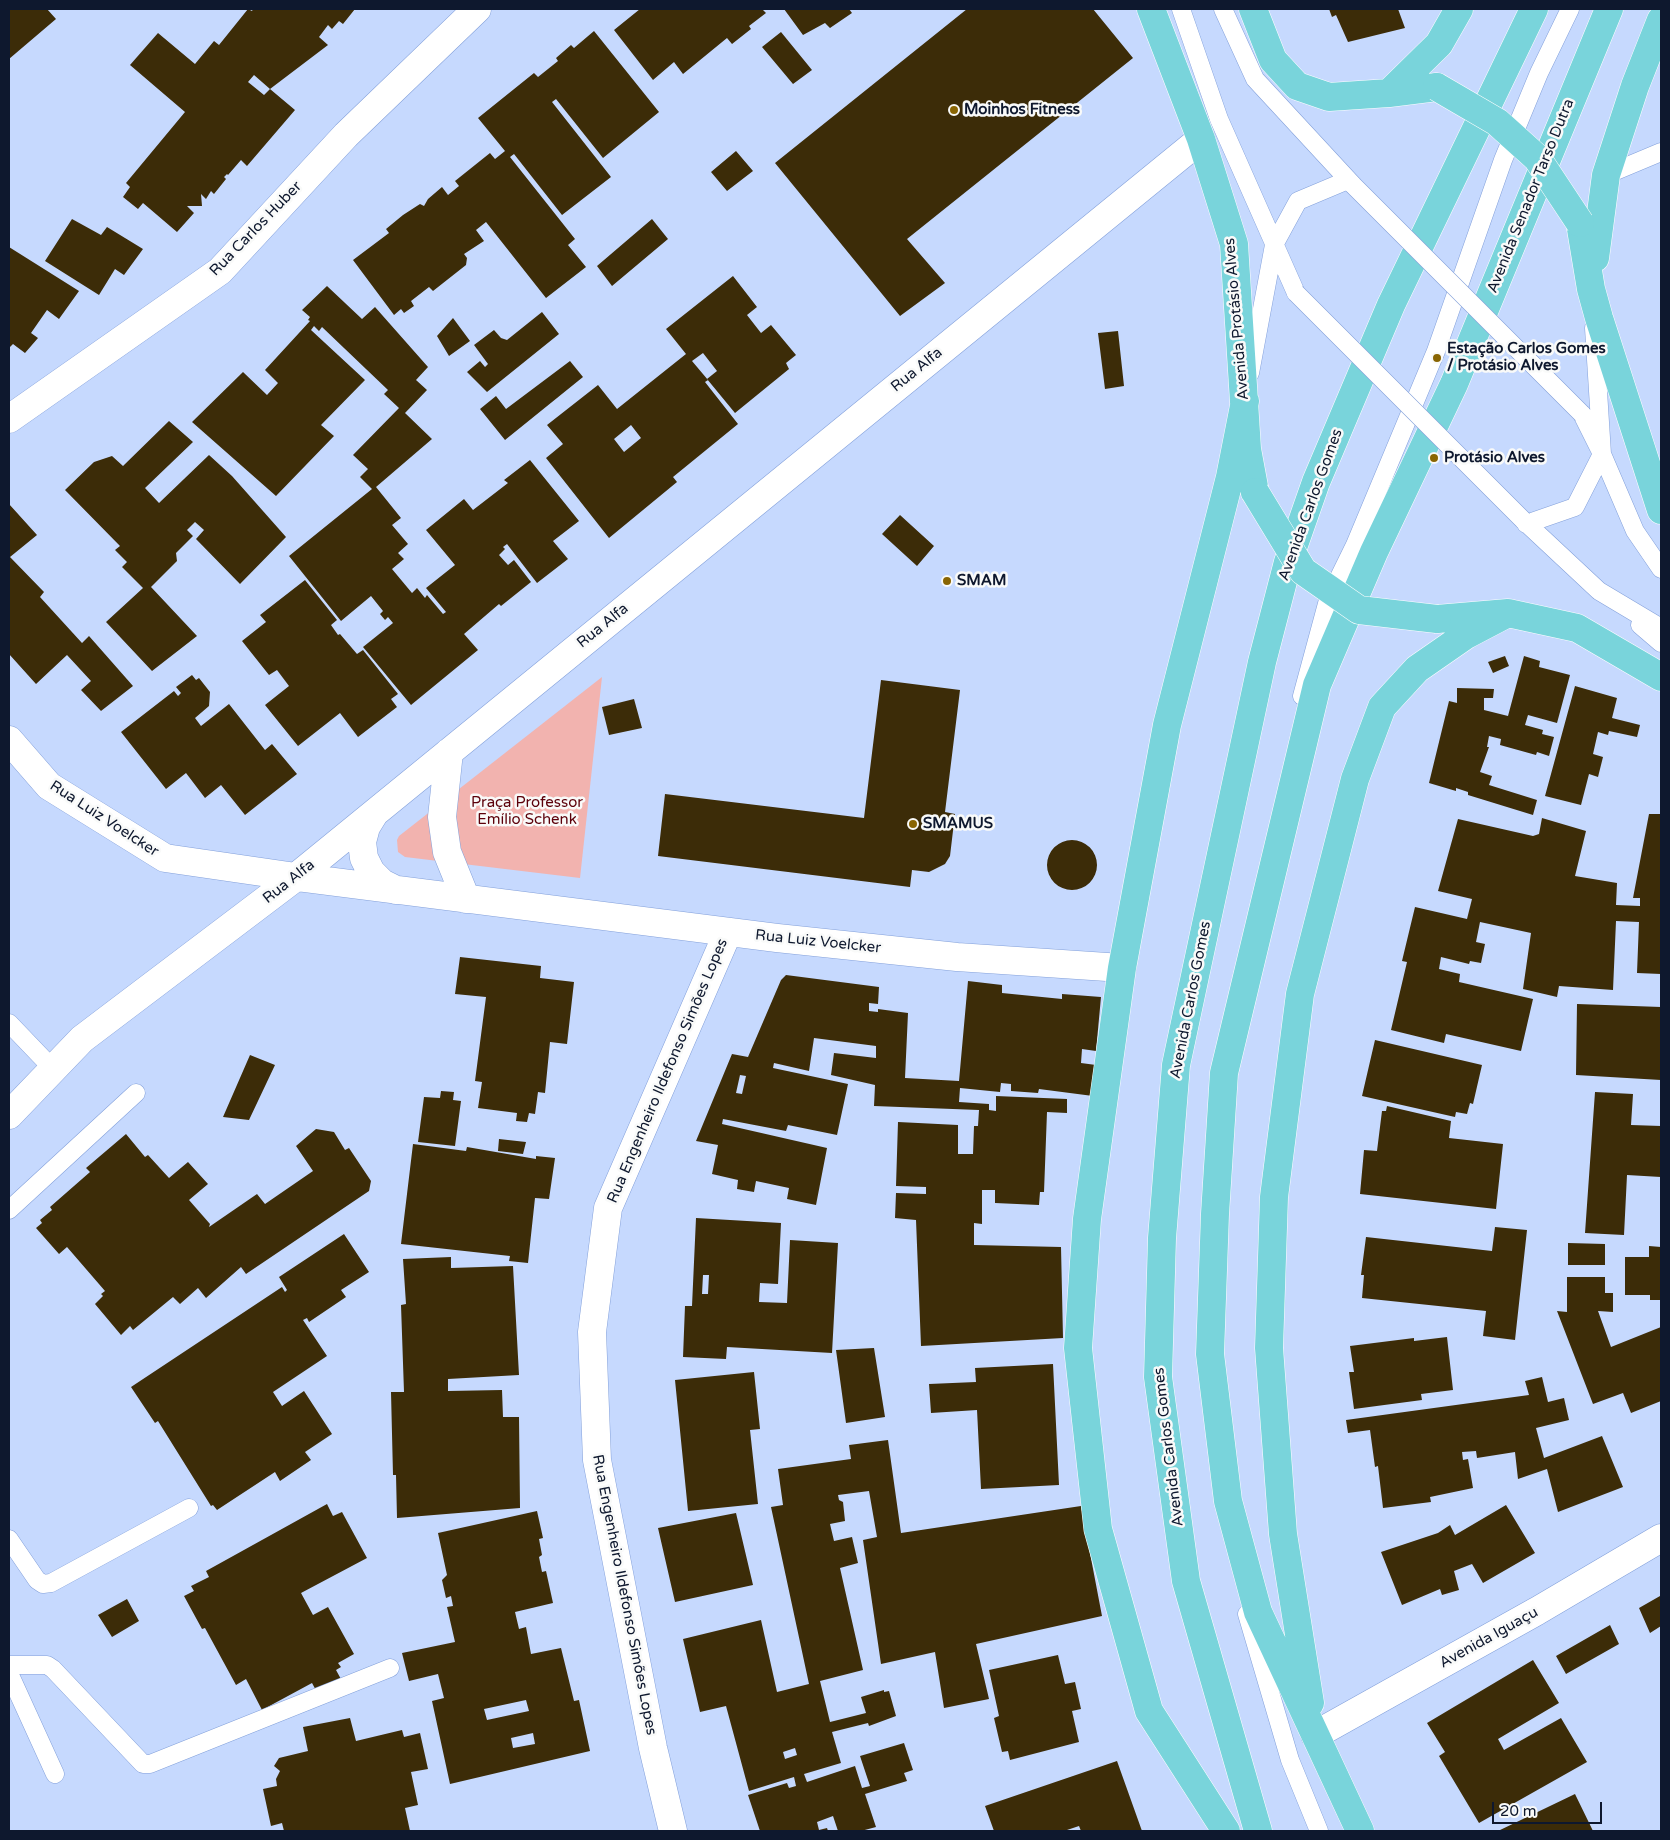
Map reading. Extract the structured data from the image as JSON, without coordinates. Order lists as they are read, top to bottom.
{
  "streets": {
    "main road": ["Avenida Senador Tarso Dutra", "Avenida Protásio Alves", "Avenida Carlos Gomes"],
    "street": [
      "Rua Carlos Huber",
      "Rua Alfa",
      "Rua Luiz Voelcker",
      "Rua Engenheiro Ildefonso Simões Lopes",
      "Avenida Iguaçu"
    ]
  },
  "crossings": [
    ["Avenida Senador Tarso Dutra", "Avenida Iguaçu"],
    ["Avenida Protásio Alves", "Rua Alfa"],
    ["Rua Alfa", "Rua Luiz Voelcker"],
    ["Rua Luiz Voelcker", "Rua Engenheiro Ildefonso Simões Lopes"]
  ],
  "parks": ["Praça Professor Emílio Schenk"],
  "places": [
    "Moinhos Fitness",
    "Estação Carlos Gomes / Protásio Alves",
    "Protásio Alves",
    "SMAM",
    "SMAMUS"
  ],
  "scale_bar": "20 m"
}
